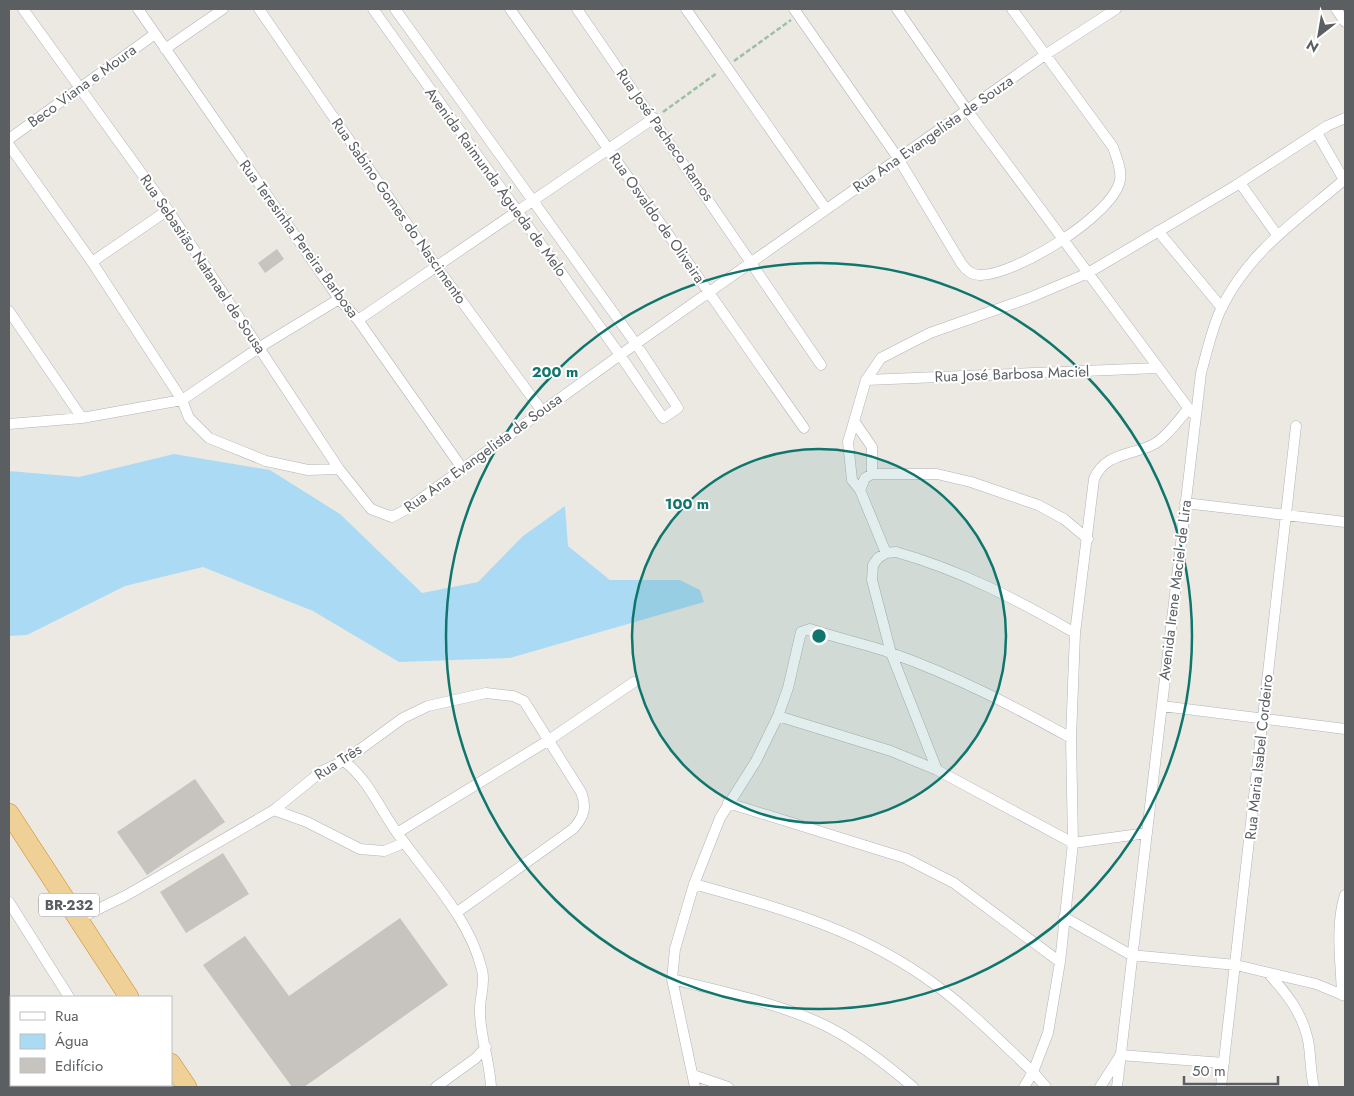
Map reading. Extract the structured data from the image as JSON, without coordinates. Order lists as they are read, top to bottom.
{
  "streets": {
    "highway": ["BR-232"],
    "street": [
      "Beco Viana e Moura",
      "Rua Ana Evangelista de Souza",
      "Rua José Pacheco Ramos",
      "Avenida Raimunda Àgueda de Melo",
      "Rua Sabino Gomes do Nascimento",
      "Rua Osvaldo de Oliveira",
      "Rua Teresinha Pereira Barbosa",
      "Rua Sebastião Natanael de Sousa",
      "Rua José Barbosa Maciel",
      "Rua Ana Evangelista de Sousa",
      "Avenida Irene Maciel de Lira",
      "Rua Maria Isabel Cordeiro",
      "Rua Três"
    ]
  },
  "crossings": [
    ["Beco Viana e Moura", "Rua Teresinha Pereira Barbosa"],
    ["Beco Viana e Moura", "Rua Sebastião Natanael de Sousa"],
    ["Rua Ana Evangelista de Souza", "Rua José Pacheco Ramos"],
    ["Rua Ana Evangelista de Souza", "Rua Ana Evangelista de Sousa"],
    ["Rua José Pacheco Ramos", "Rua Ana Evangelista de Sousa"],
    ["Avenida Raimunda Àgueda de Melo", "Rua Ana Evangelista de Sousa"],
    ["Rua Sabino Gomes do Nascimento", "Rua Ana Evangelista de Sousa"],
    ["Rua Osvaldo de Oliveira", "Rua Ana Evangelista de Sousa"],
    ["Rua Teresinha Pereira Barbosa", "Rua Ana Evangelista de Sousa"],
    ["Rua Sebastião Natanael de Sousa", "Rua Ana Evangelista de Sousa"],
    ["Rua Três", "BR-232"]
  ],
  "legend": ["Rua", "Água", "Edifício"],
  "scale_bar": "50 m",
  "north": "bottom left",
  "rings": ["200 m", "100 m"]
}
